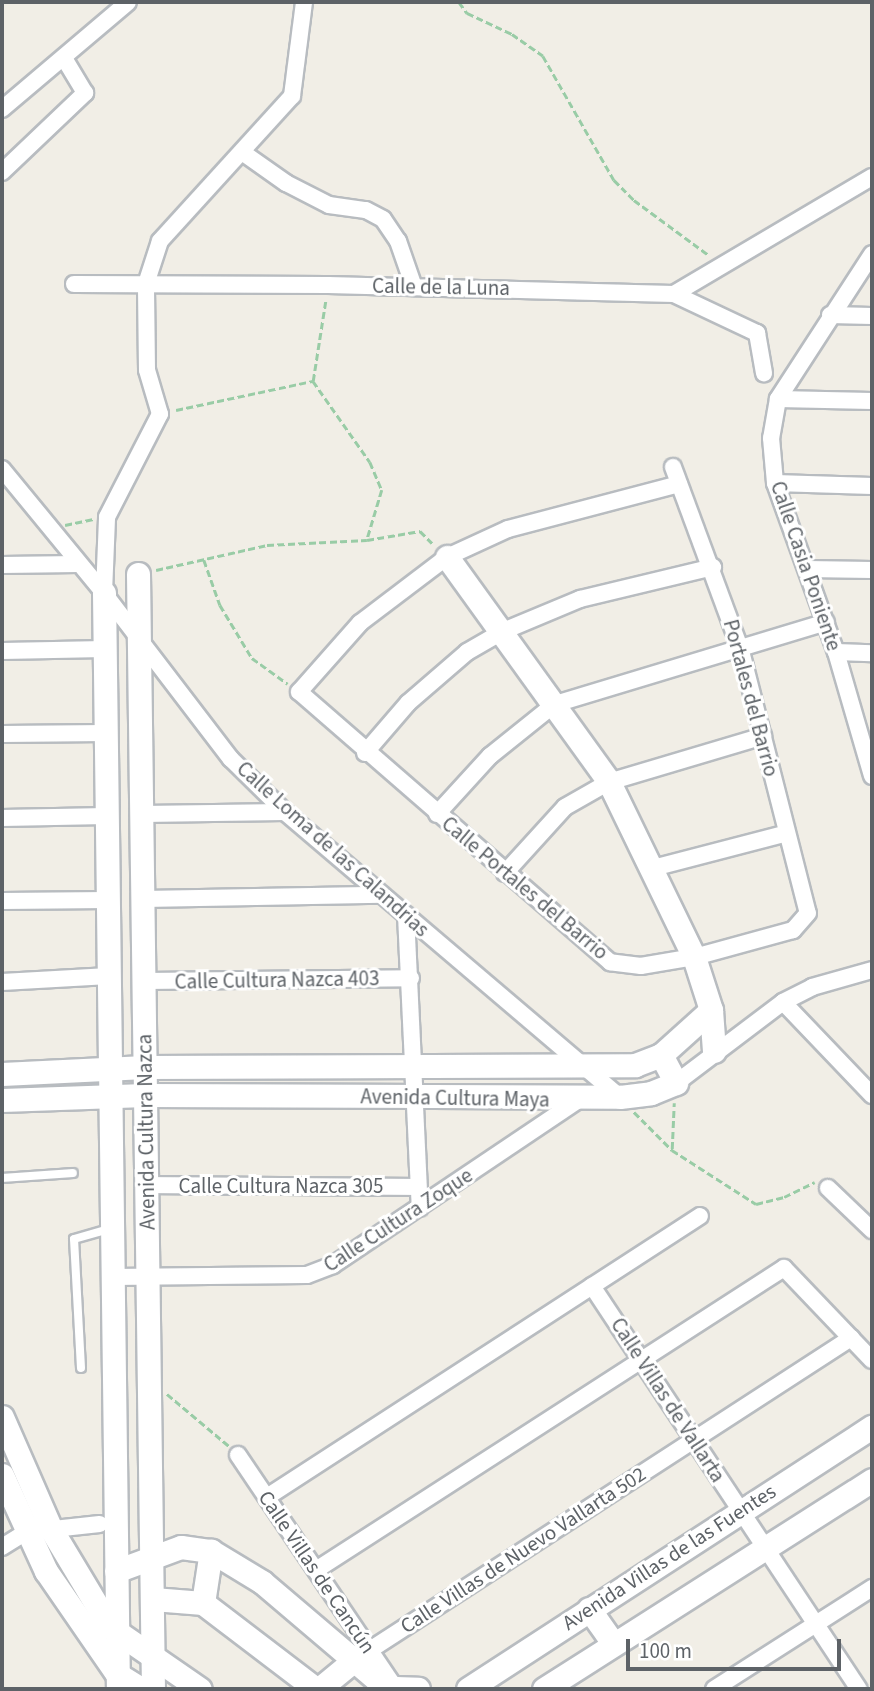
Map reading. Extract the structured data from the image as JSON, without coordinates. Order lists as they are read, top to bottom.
{
  "streets": {
    "street": [
      "Calle de la Luna",
      "Calle Casia Poniente",
      "Portales del Barrio",
      "Calle Loma de las Calandrias",
      "Calle Portales del Barrio",
      "Calle Cultura Nazca 403",
      "Avenida Cultura Maya",
      "Avenida Cultura Nazca",
      "Calle Cultura Nazca 305",
      "Calle Cultura Zoque",
      "Calle Villas de Vallarta",
      "Calle Villas de Nuevo Vallarta 502",
      "Avenida Villas de las Fuentes",
      "Calle Villas de Cancún"
    ]
  },
  "crossings": [
    ["Portales del Barrio", "Calle Portales del Barrio"],
    ["Calle Loma de las Calandrias", "Avenida Cultura Maya"],
    ["Calle Loma de las Calandrias", "Avenida Cultura Nazca"],
    ["Calle Cultura Nazca 403", "Avenida Cultura Nazca"],
    ["Avenida Cultura Maya", "Avenida Cultura Nazca"],
    ["Avenida Cultura Maya", "Calle Cultura Zoque"],
    ["Avenida Cultura Nazca", "Calle Cultura Nazca 305"],
    ["Avenida Cultura Nazca", "Calle Cultura Zoque"],
    ["Calle Villas de Vallarta", "Calle Villas de Nuevo Vallarta 502"],
    ["Calle Villas de Vallarta", "Avenida Villas de las Fuentes"],
    ["Calle Villas de Nuevo Vallarta 502", "Calle Villas de Cancún"]
  ],
  "scale_bar": "100 m"
}
